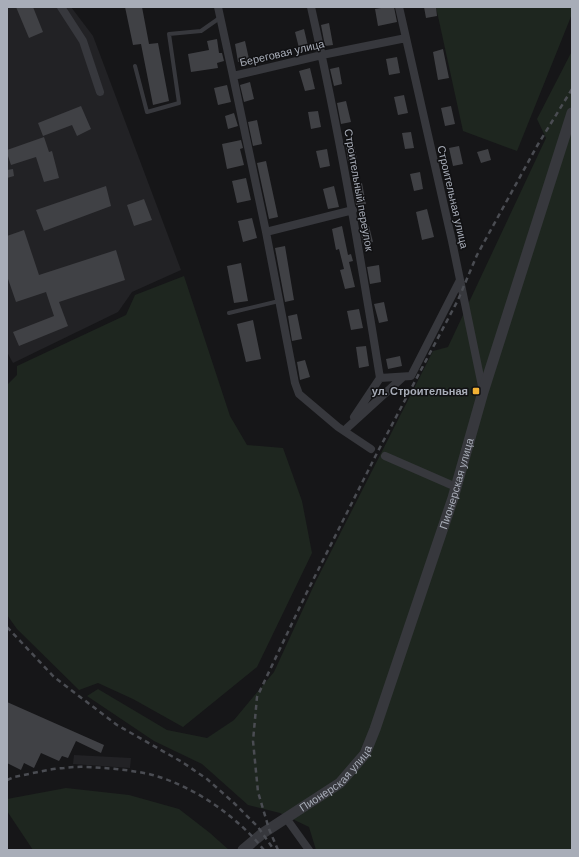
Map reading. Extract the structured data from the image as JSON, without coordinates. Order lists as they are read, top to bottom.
{
  "streets": {
    "street": [
      "Береговая улица",
      "Строительный переулок",
      "Строительная улица",
      "Пионерская улица"
    ]
  },
  "crossings": [
    ["Береговая улица", "Строительный переулок"],
    ["Береговая улица", "Строительная улица"],
    ["Строительная улица", "Пионерская улица"]
  ],
  "places": {
    "transit": ["ул. Строительная"]
  }
}
